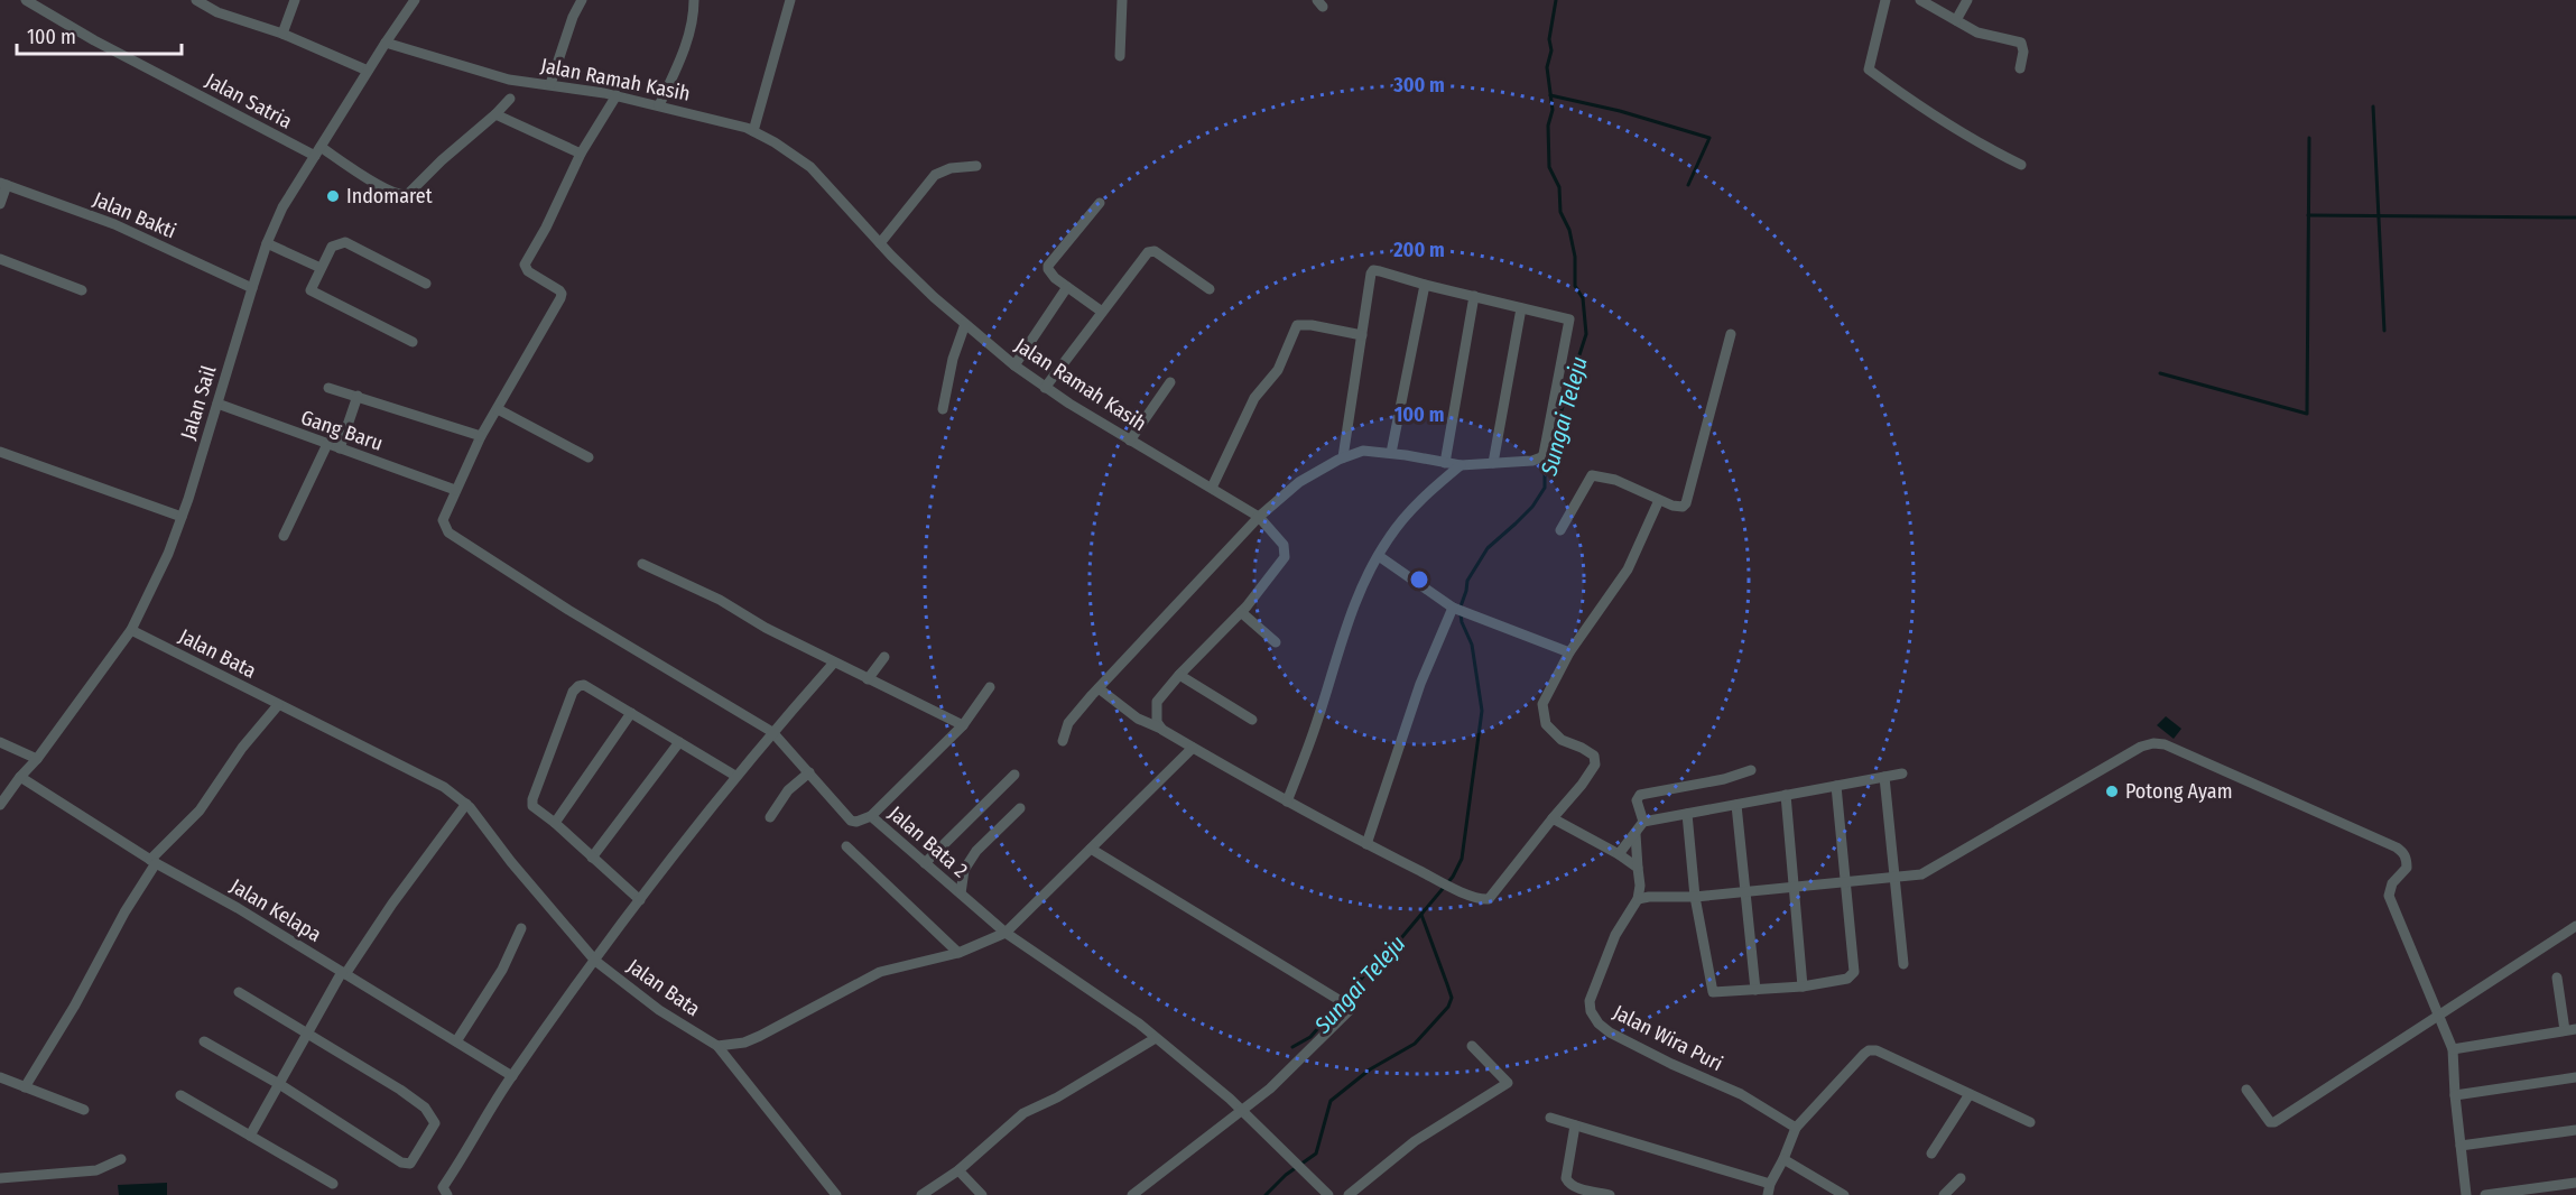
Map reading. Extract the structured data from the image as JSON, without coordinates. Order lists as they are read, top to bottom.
{
  "streets": {
    "street": [
      "Jalan Ramah Kasih",
      "Jalan Satria",
      "Jalan Bakti",
      "Jalan Sail",
      "Gang Baru",
      "Jalan Bata",
      "Jalan Bata 2",
      "Jalan Kelapa",
      "Jalan Wira Puri"
    ]
  },
  "crossings": [
    ["Jalan Ramah Kasih", "Jalan Sail"],
    ["Jalan Satria", "Jalan Sail"],
    ["Jalan Bakti", "Jalan Sail"],
    ["Jalan Sail", "Gang Baru"],
    ["Jalan Sail", "Jalan Bata"],
    ["Jalan Sail", "Jalan Kelapa"],
    ["Gang Baru", "Jalan Bata 2"]
  ],
  "water": ["Sungai Teleju"],
  "places": ["Indomaret", "Potong Ayam"],
  "scale_bar": "100 m",
  "rings": ["300 m", "200 m", "100 m"]
}
